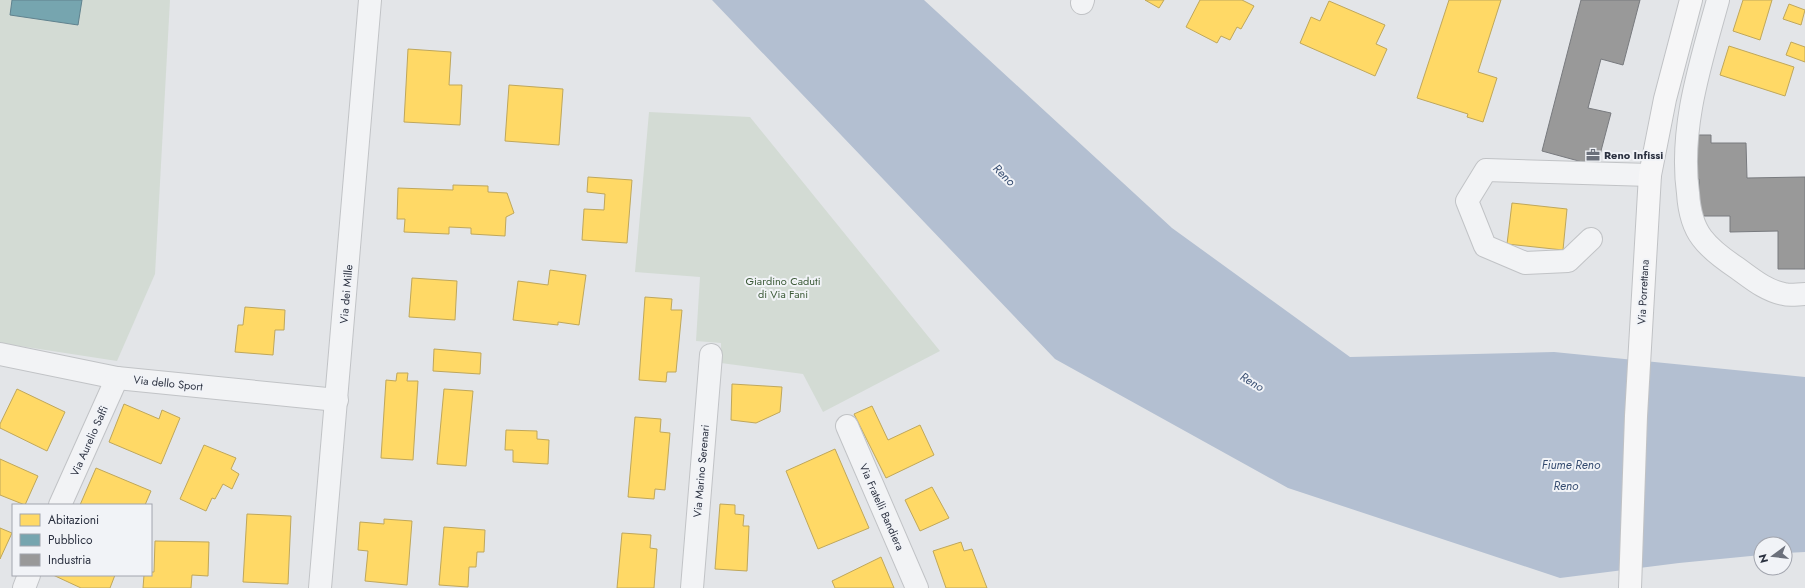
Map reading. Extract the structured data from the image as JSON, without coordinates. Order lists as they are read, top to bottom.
{
  "streets": {
    "main road": ["Via Porrettana"],
    "street": [
      "Via dei Mille",
      "Via dello Sport",
      "Via Aurelio Saffi",
      "Via Marino Serenari",
      "Via Fratelli Bandiera"
    ]
  },
  "crossings": [
    ["Via dei Mille", "Via dello Sport"],
    ["Via dello Sport", "Via Aurelio Saffi"]
  ],
  "water": ["Reno", "Fiume Reno"],
  "parks": ["Giardino Caduti di Via Fani"],
  "places": {
    "office": ["Reno Infissi"]
  },
  "legend": ["Abitazioni", "Pubblico", "Industria"],
  "north": "left"
}
